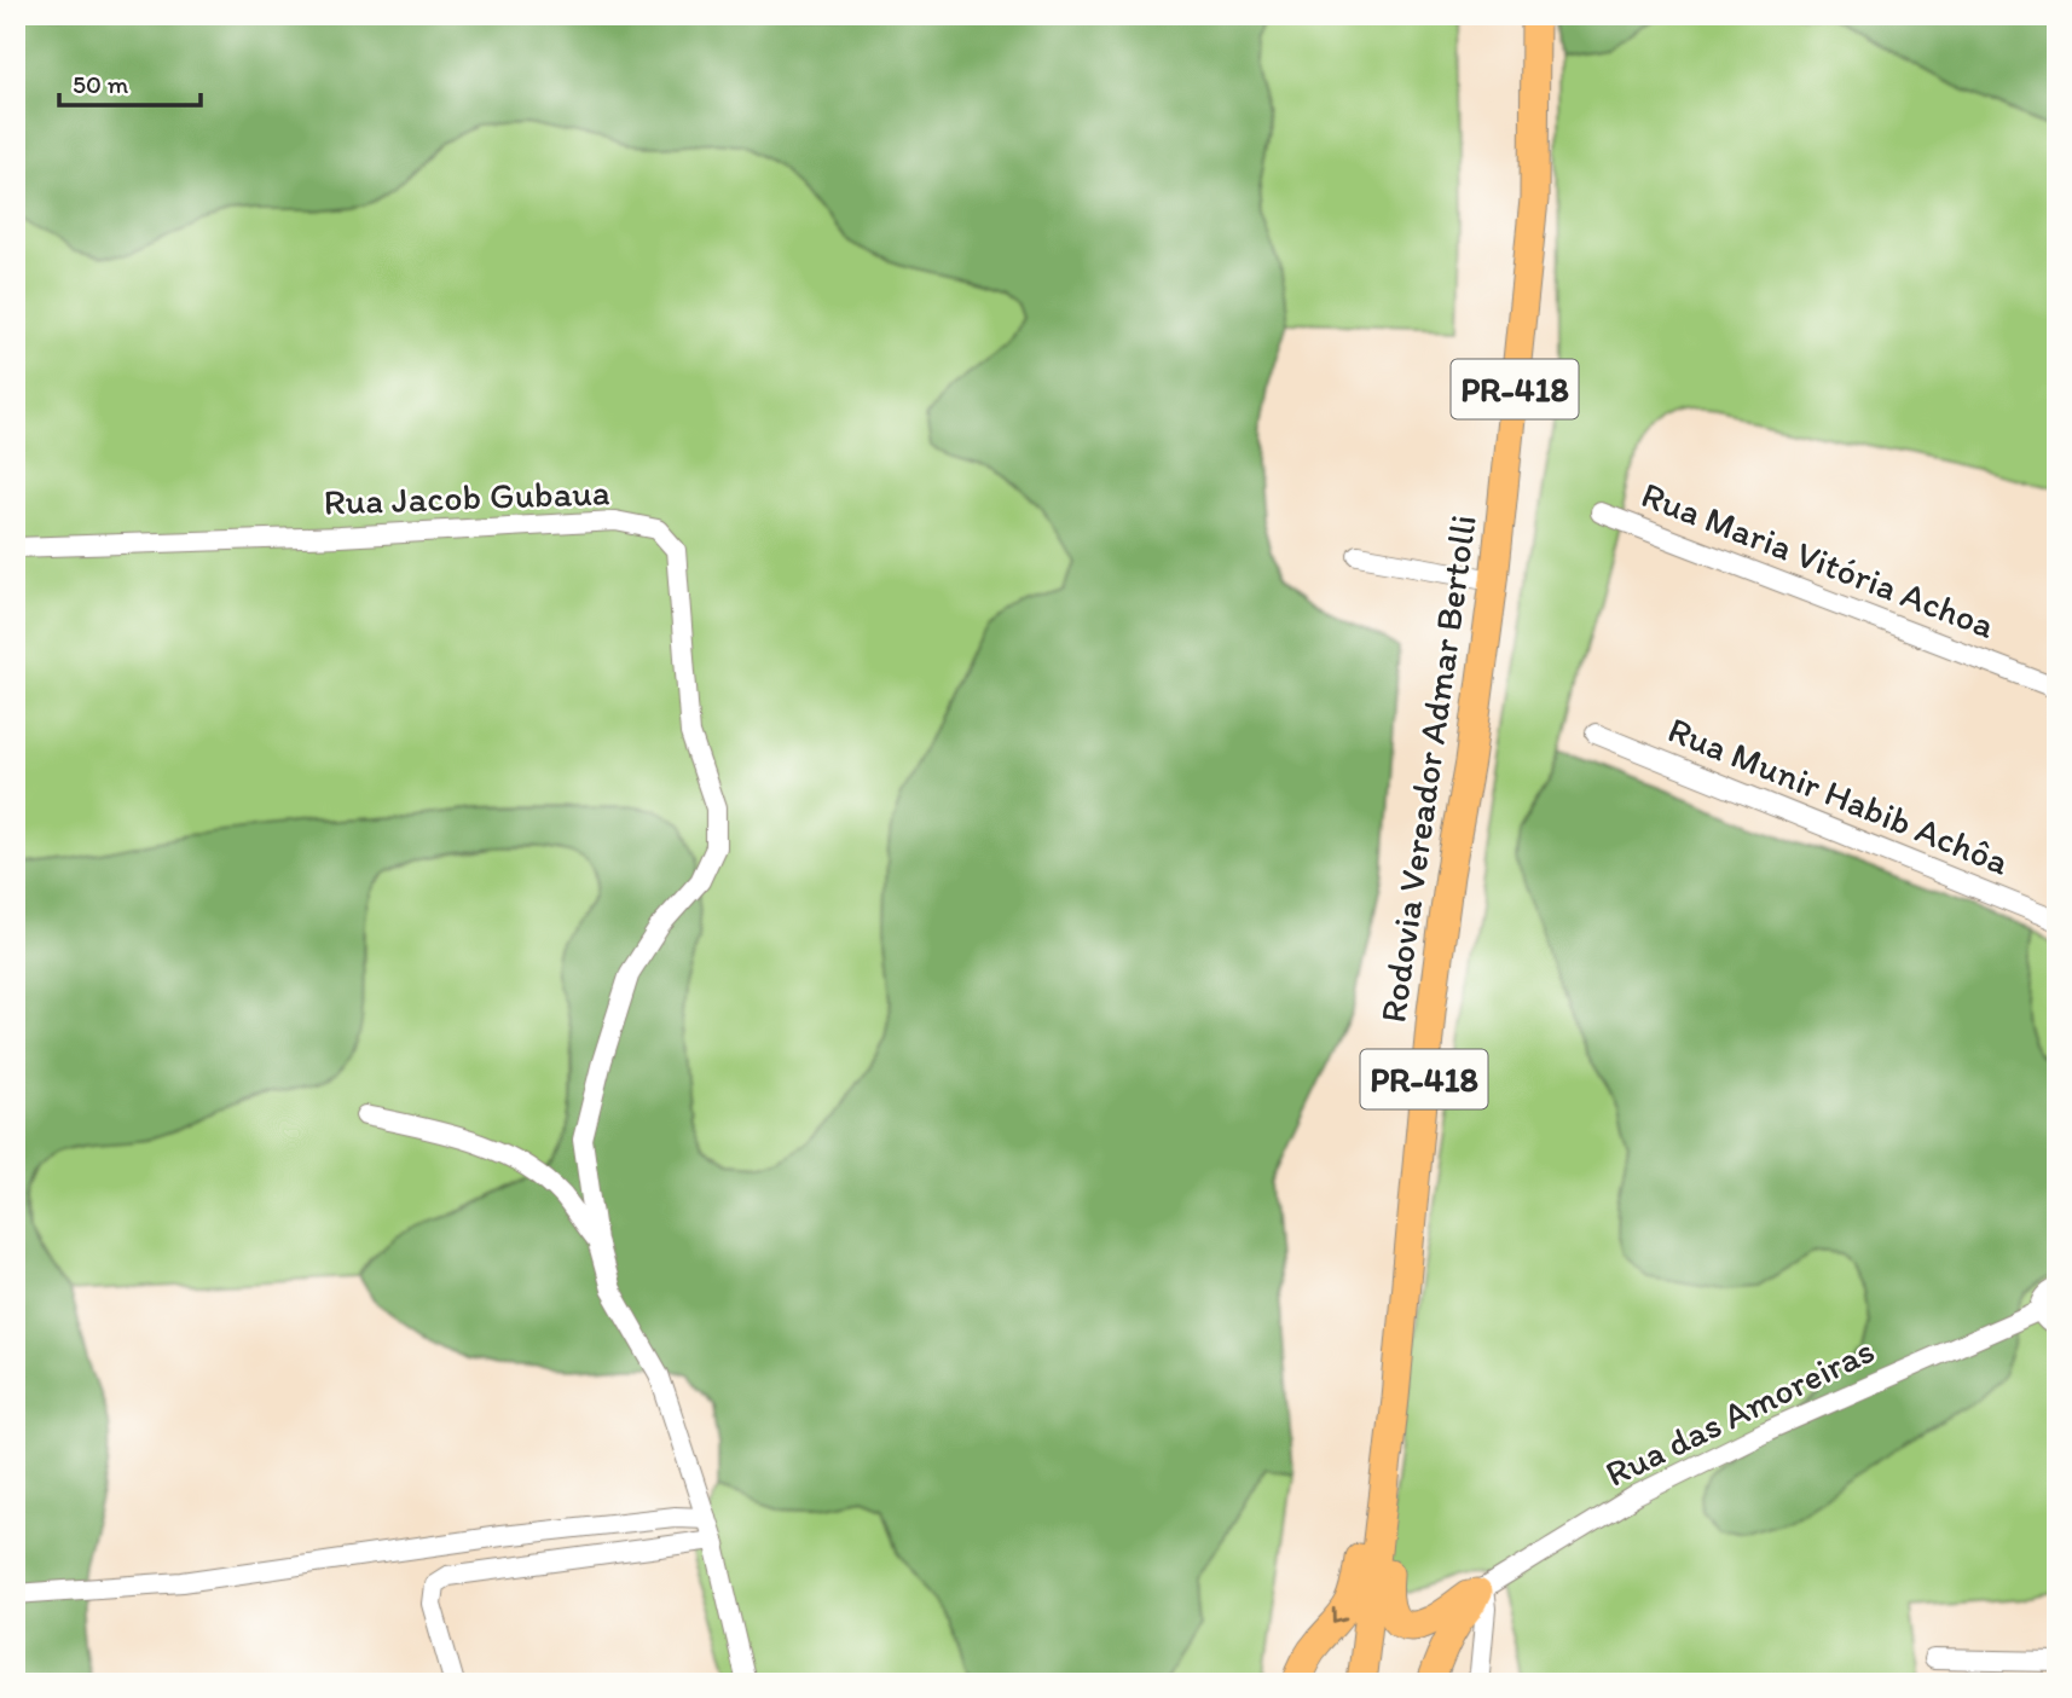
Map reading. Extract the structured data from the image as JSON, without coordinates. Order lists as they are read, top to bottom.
{
  "streets": {
    "highway": ["PR-418", "Rodovia Vereador Admar Bertolli"],
    "street": [
      "Rua Jacob Gubaua",
      "Rua Maria Vitória Achoa",
      "Rua Munir Habib Achôa",
      "Rua das Amoreiras"
    ]
  },
  "scale_bar": "50 m"
}
